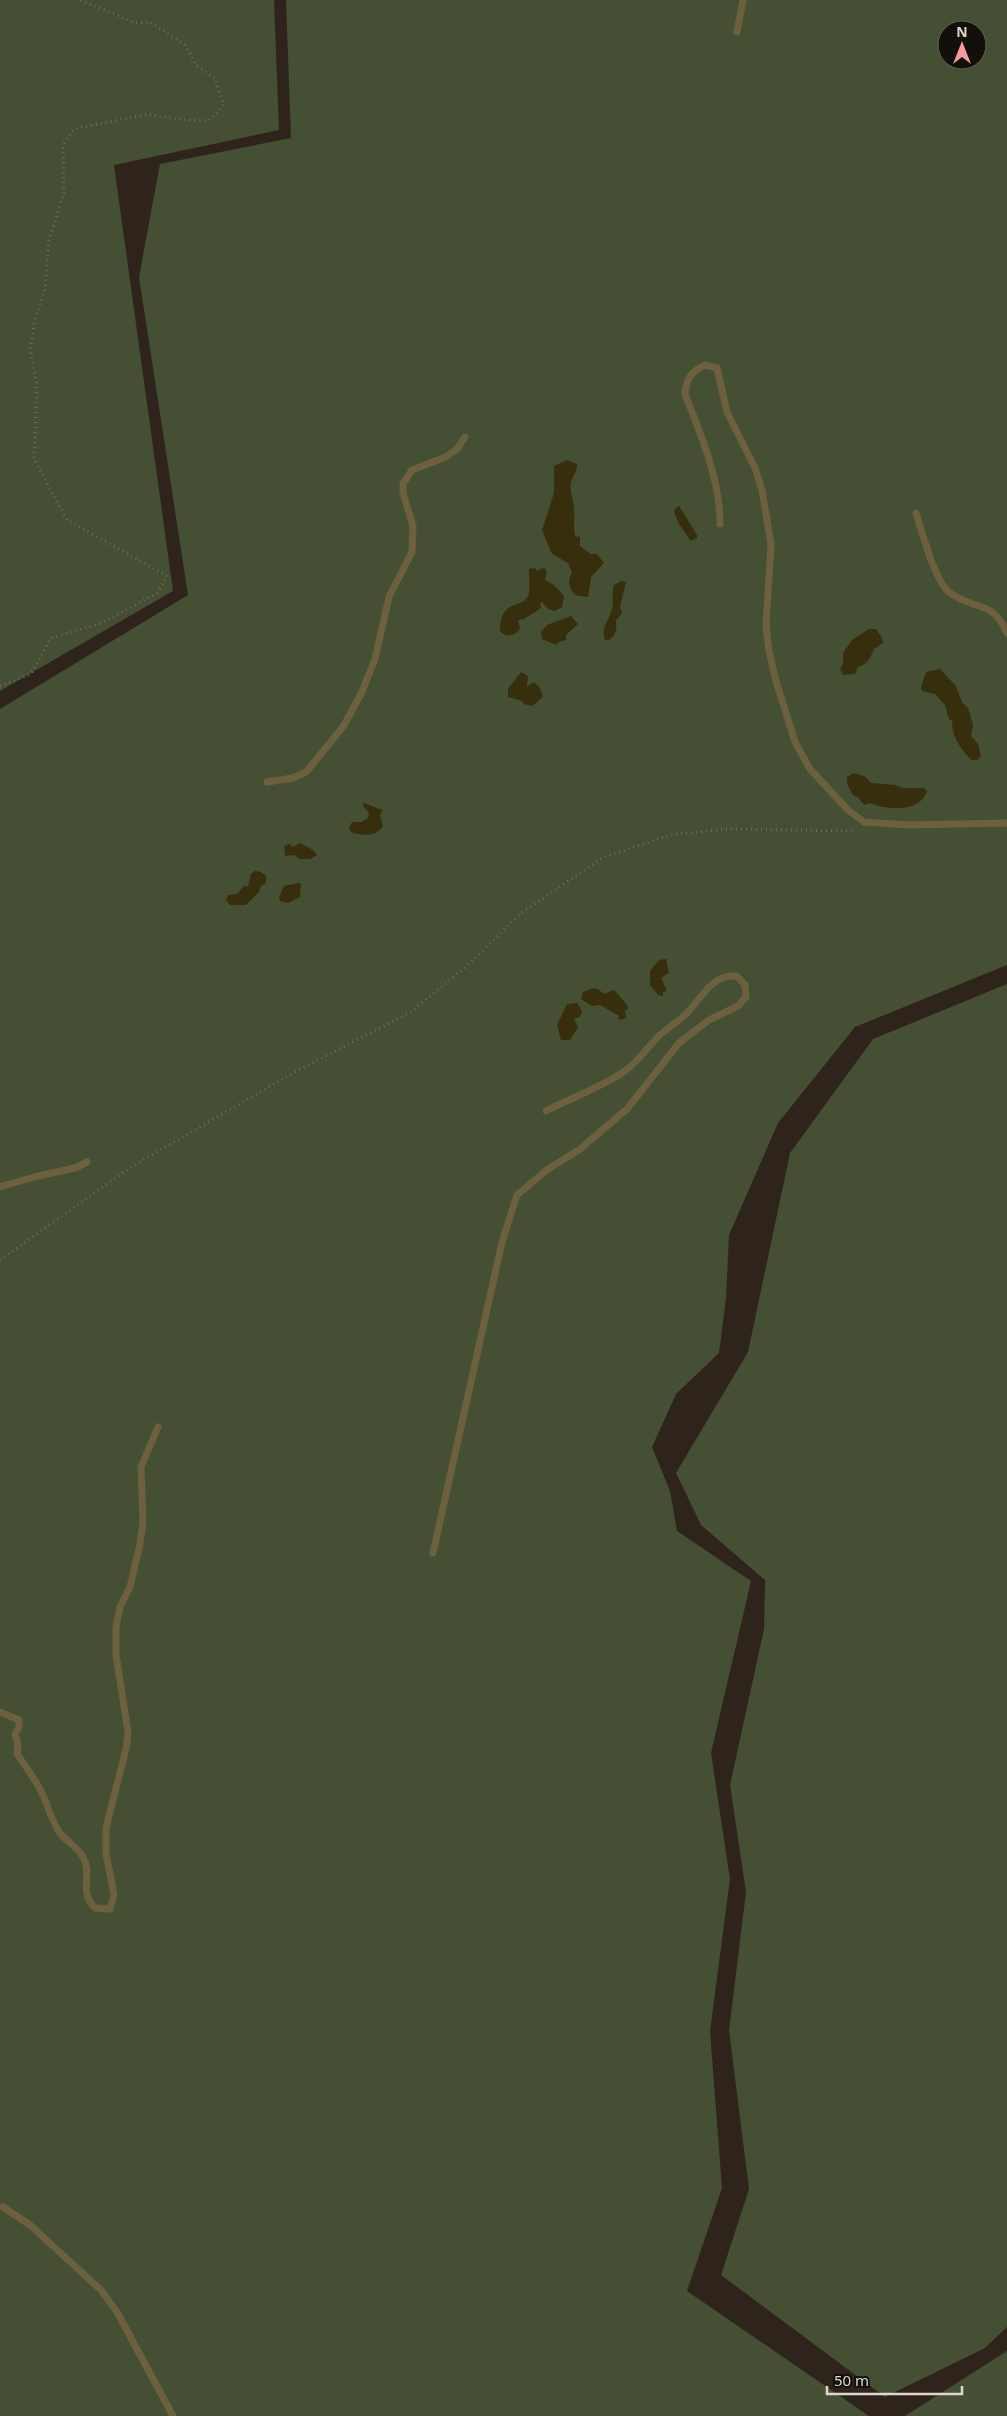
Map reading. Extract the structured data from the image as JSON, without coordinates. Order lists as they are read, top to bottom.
{
  "scale_bar": "50 m",
  "north": "top"
}
